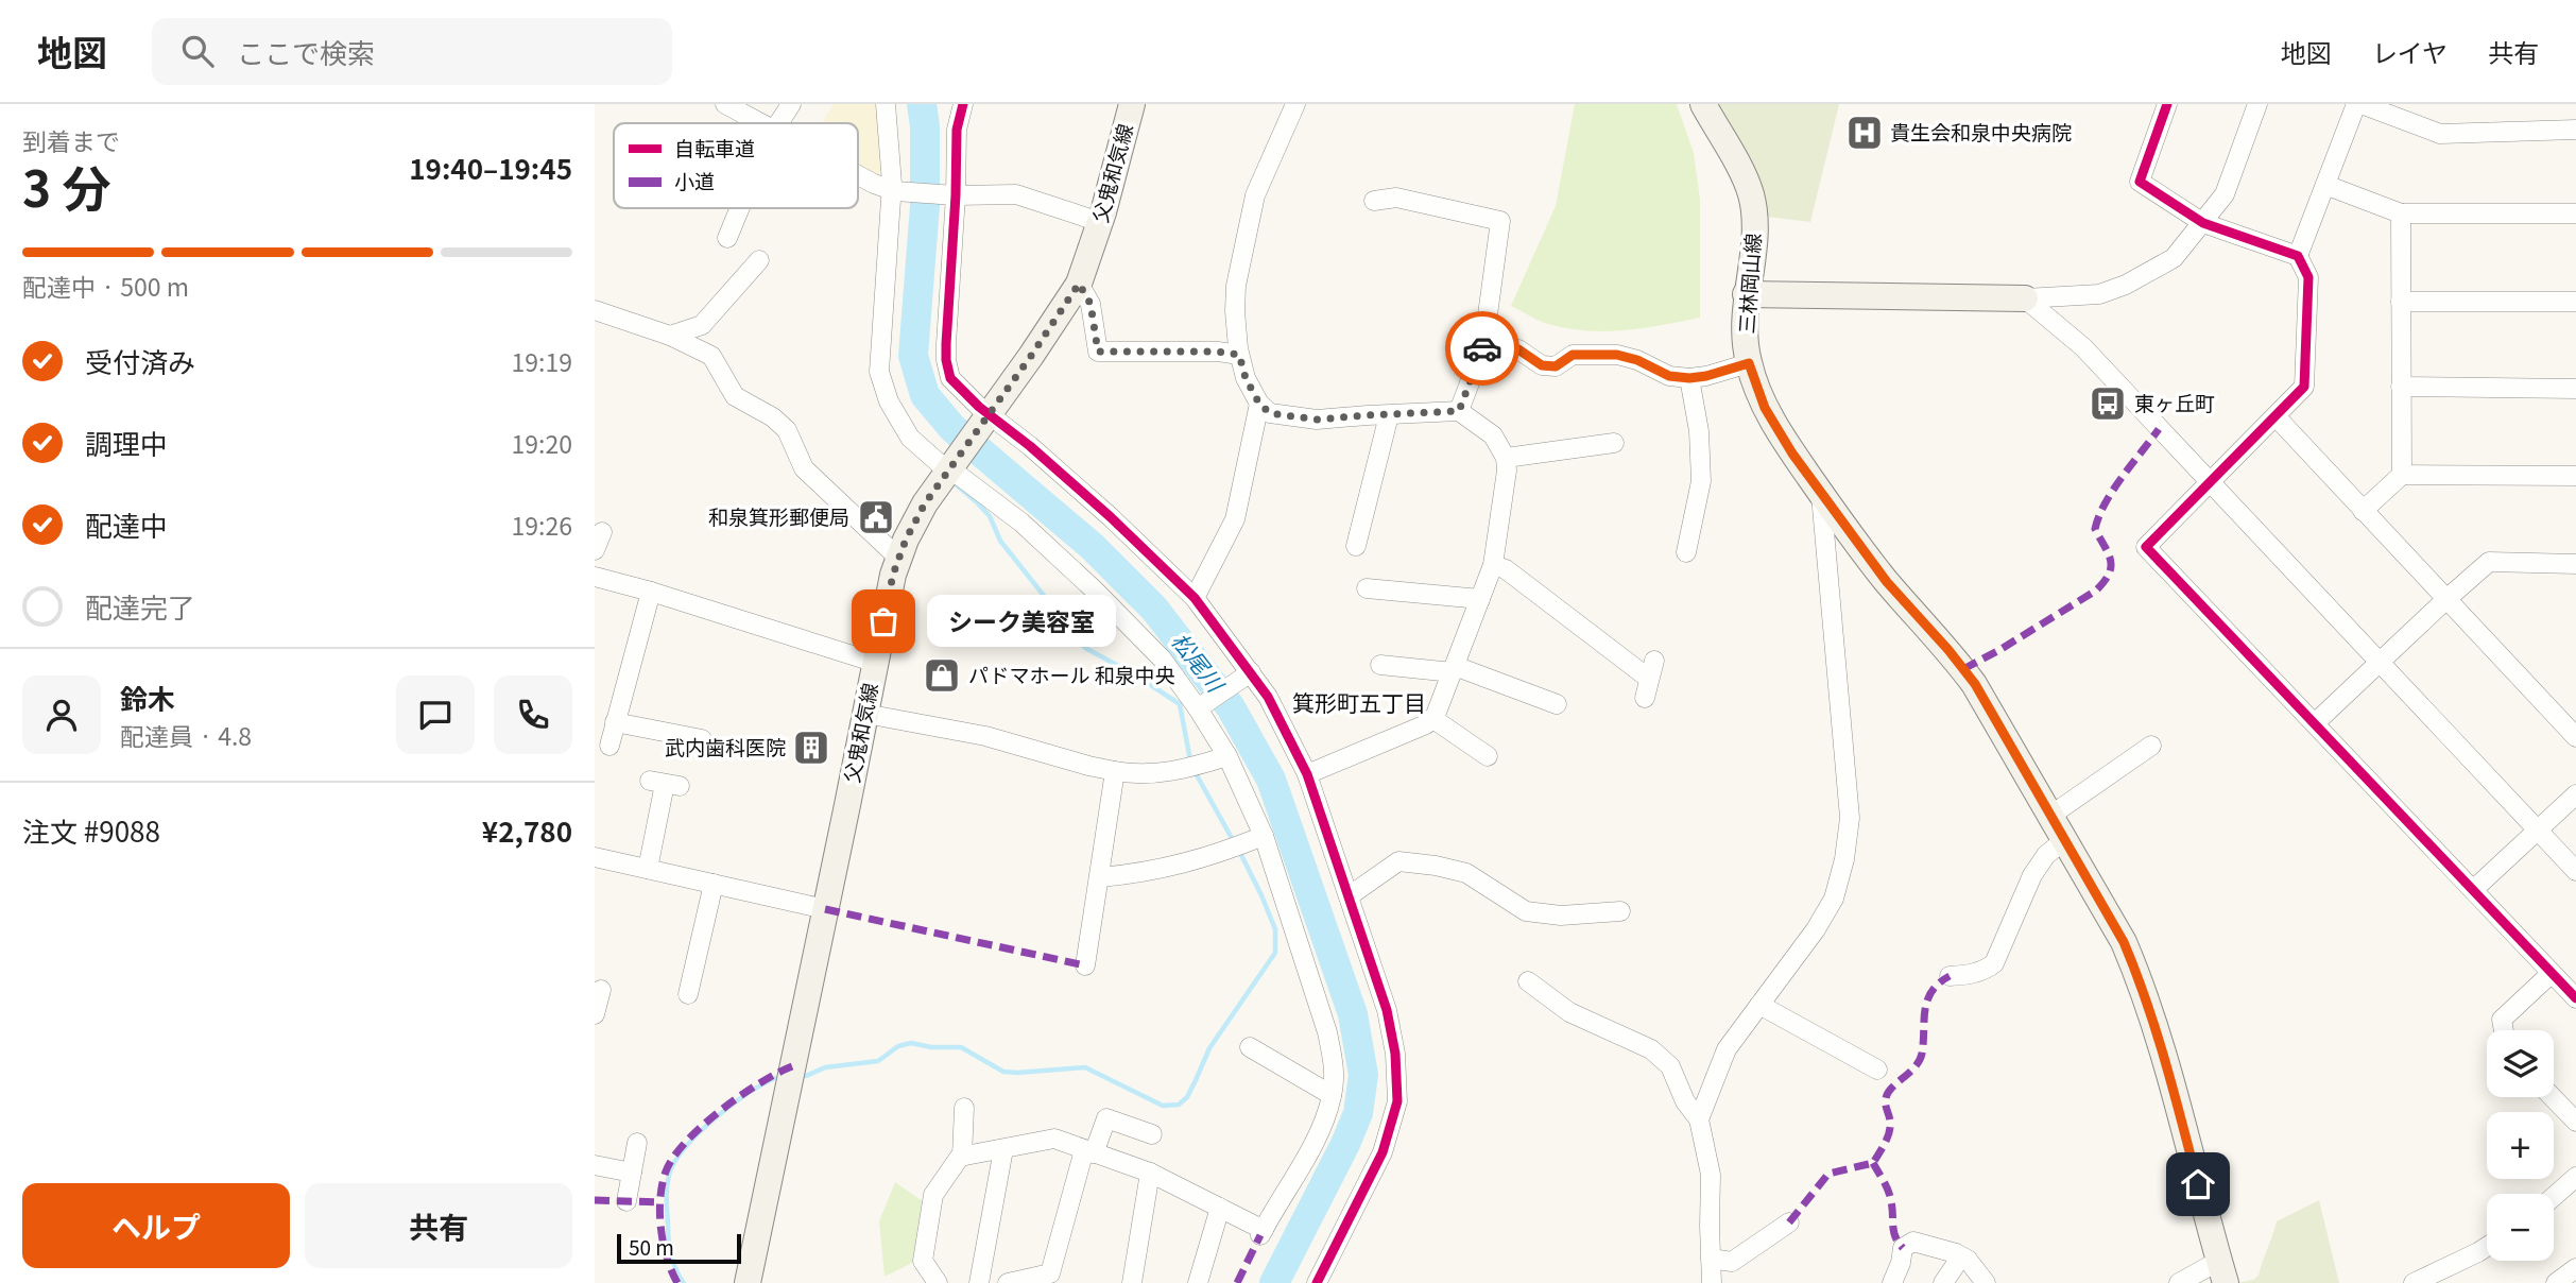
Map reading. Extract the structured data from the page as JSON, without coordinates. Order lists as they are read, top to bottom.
{
  "streets": {
    "main road": ["父鬼和気線", "三林岡山線"]
  },
  "districts": ["箕形町五丁目"],
  "water": ["松尾川"],
  "places": {
    "hospital": ["貴生会和泉中央病院"],
    "bus stop": ["東ヶ丘町"],
    "public building": ["和泉箕形郵便局"],
    "other": ["シーク美容室"],
    "shop": ["パドマホール 和泉中央"],
    "building": ["武内歯科医院"]
  },
  "legend": ["自転車道", "小道"],
  "scale_bar": "50 m",
  "page": {
    "header": "地図",
    "search": "ここで検索",
    "nav": ["地図", "レイヤ", "共有"],
    "heading": ["3 分", "到着まで", "19:40–19:45"],
    "panel": [
      "鈴木",
      "配達員 · 4.8",
      "注文 #9088",
      "¥2,780"
    ],
    "bar": "配達中 · 500 m",
    "list": [
      ["受付済み", "19:19"],
      ["調理中", "19:20"],
      ["配達中", "19:26"],
      "配達完了"
    ],
    "bubble": "シーク美容室",
    "map_buttons": ["+", "−"],
    "buttons": ["ヘルプ", "共有"],
    "scale": "50 m"
  }
}
